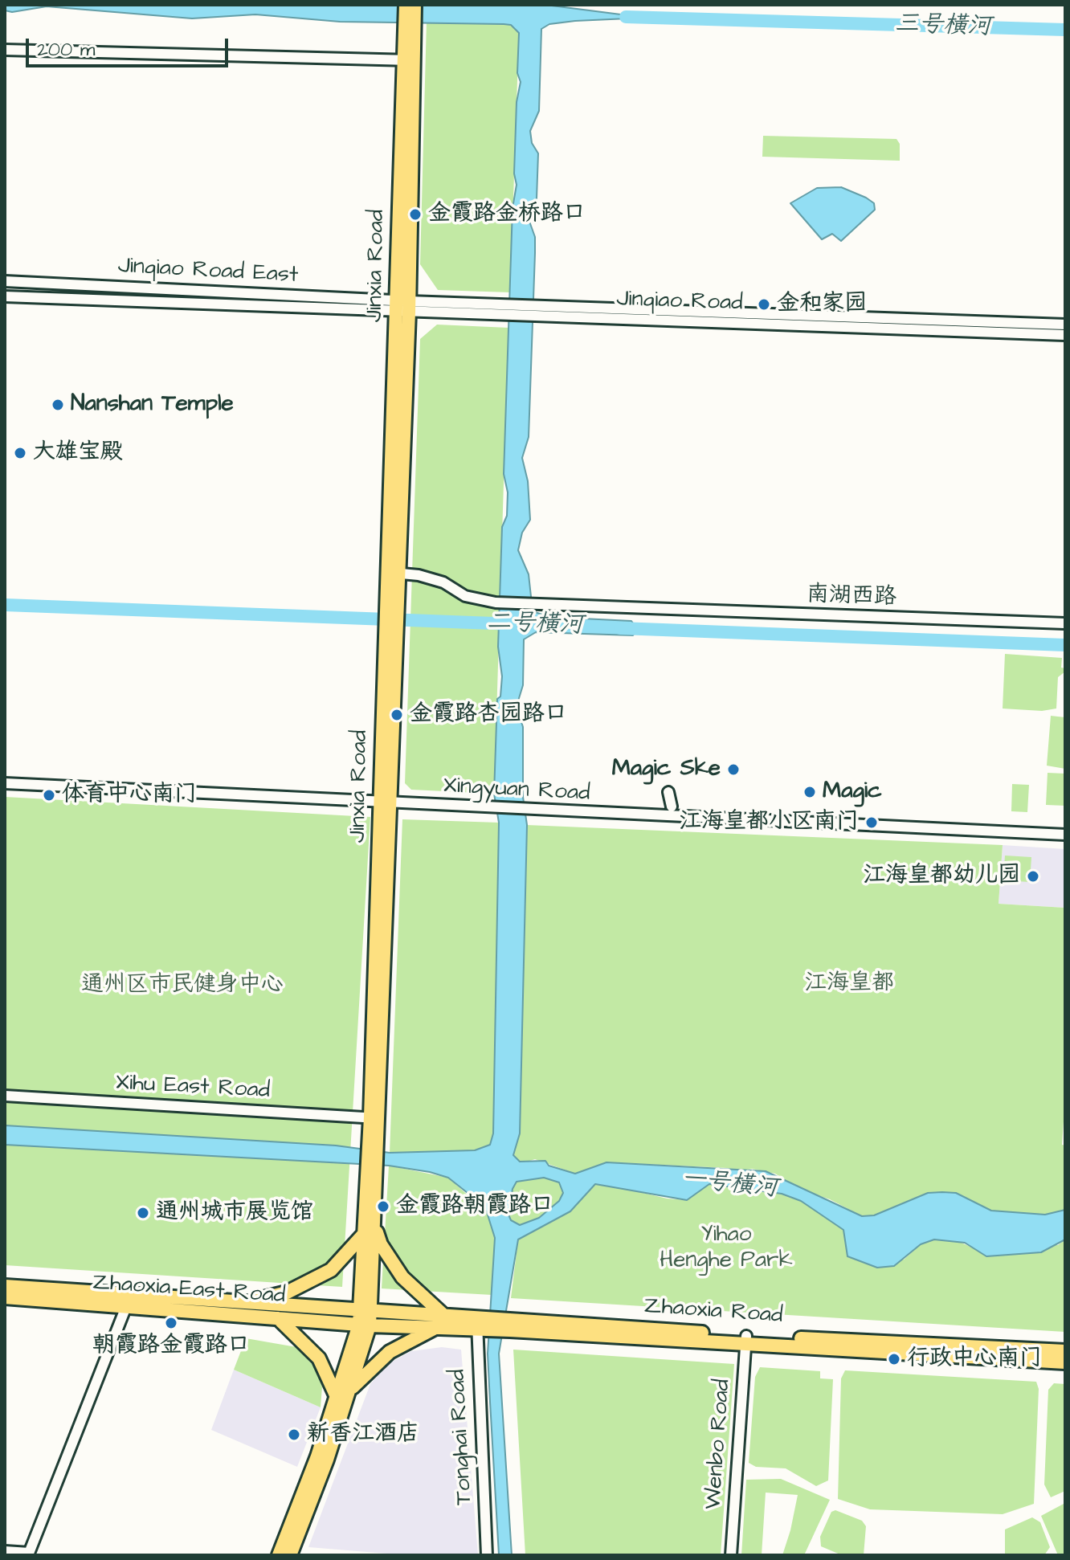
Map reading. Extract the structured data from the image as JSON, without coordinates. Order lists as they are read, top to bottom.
{
  "streets": {
    "main road": ["Jinxia Road", "Zhaoxia East Road", "Zhaoxia Road"],
    "street": [
      "Jinqiao Road East",
      "Jinqiao Road",
      "南湖西路",
      "Xingyuan Road",
      "Xihu East Road",
      "Tonghai Road",
      "Wenbo Road"
    ]
  },
  "crossings": [
    ["Jinxia Road", "Jinqiao Road East"],
    ["Jinxia Road", "Jinqiao Road"],
    ["Jinxia Road", "南湖西路"],
    ["Jinxia Road", "Xingyuan Road"],
    ["Jinxia Road", "Xihu East Road"],
    ["Jinxia Road", "Zhaoxia East Road"],
    ["Jinxia Road", "Zhaoxia Road"],
    ["Jinqiao Road East", "Jinqiao Road"],
    ["Zhaoxia East Road", "Zhaoxia Road"],
    ["Zhaoxia Road", "Tonghai Road"],
    ["Zhaoxia Road", "Wenbo Road"]
  ],
  "water": ["三号横河", "二号横河", "一号横河"],
  "parks": ["江海皇都", "通州区市民健身中心", "Yihao Henghe Park"],
  "places": [
    "金霞路金桥路口",
    "金和家园",
    "Nanshan Temple",
    "大雄宝殿",
    "金霞路杏园路口",
    "Magic Ske",
    "Magic",
    "体育中心南门",
    "江海皇都小区南门",
    "江海皇都幼儿园",
    "金霞路朝霞路口",
    "通州城市展览馆",
    "朝霞路金霞路口",
    "行政中心南门",
    "新香江酒店"
  ],
  "scale_bar": "200 m"
}
